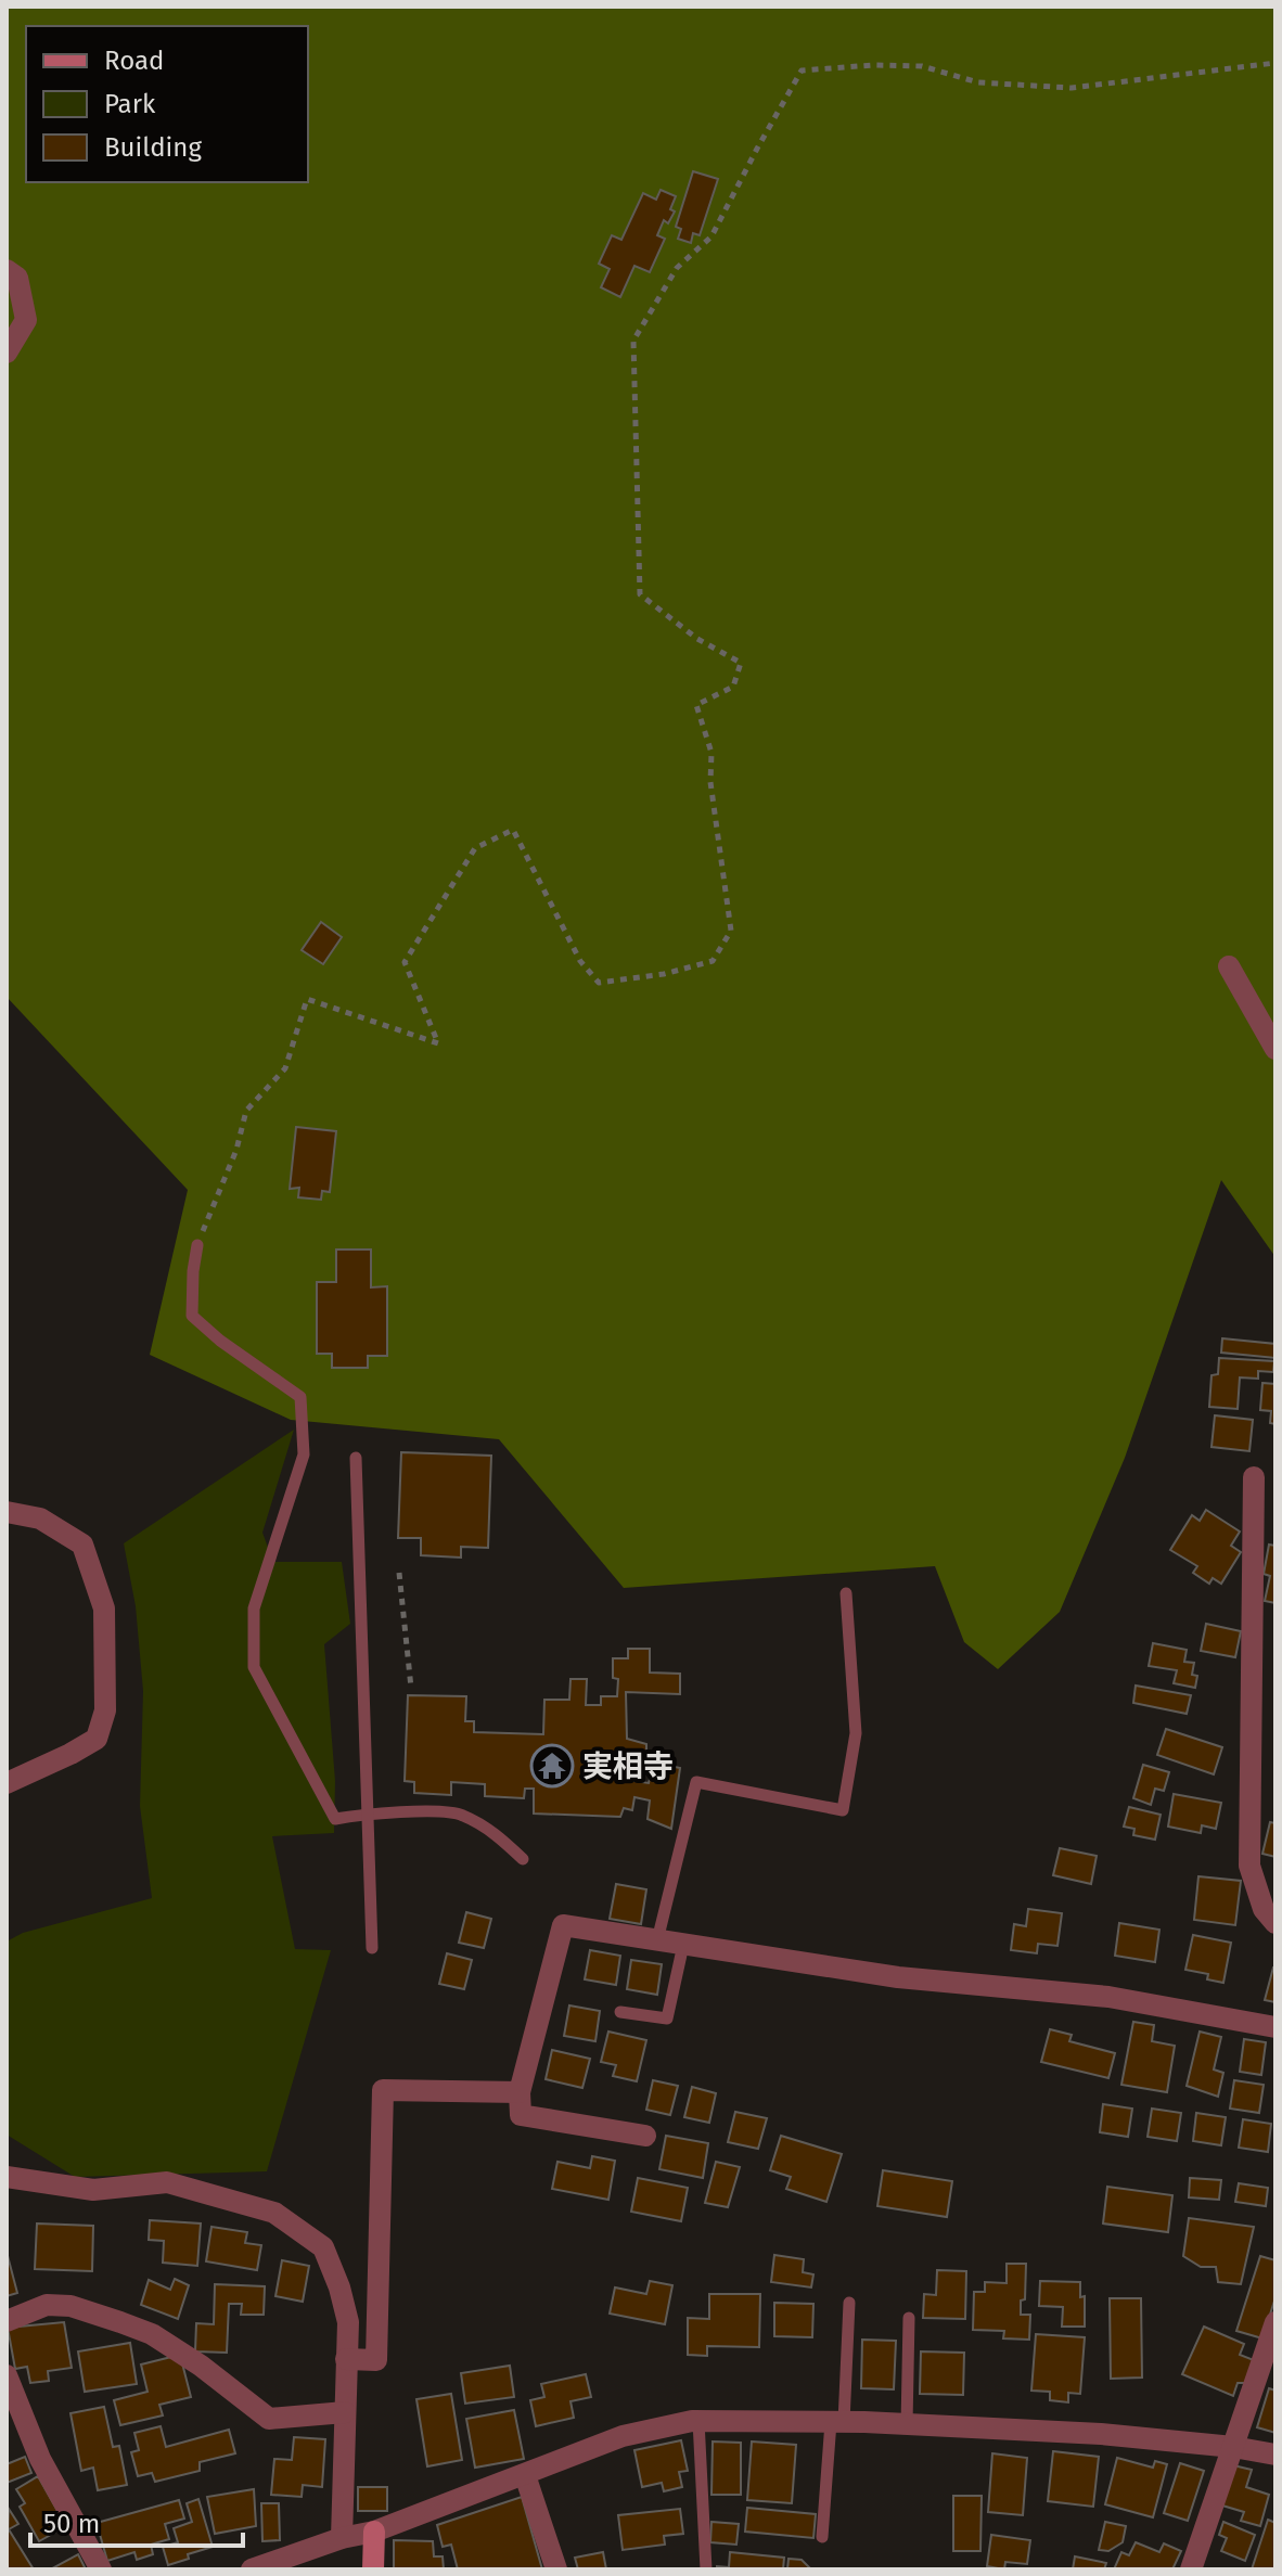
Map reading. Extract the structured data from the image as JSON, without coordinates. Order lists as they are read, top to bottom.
{
  "places": {
    "temple": ["実相寺"]
  },
  "legend": ["Road", "Park", "Building"],
  "scale_bar": "50 m"
}
